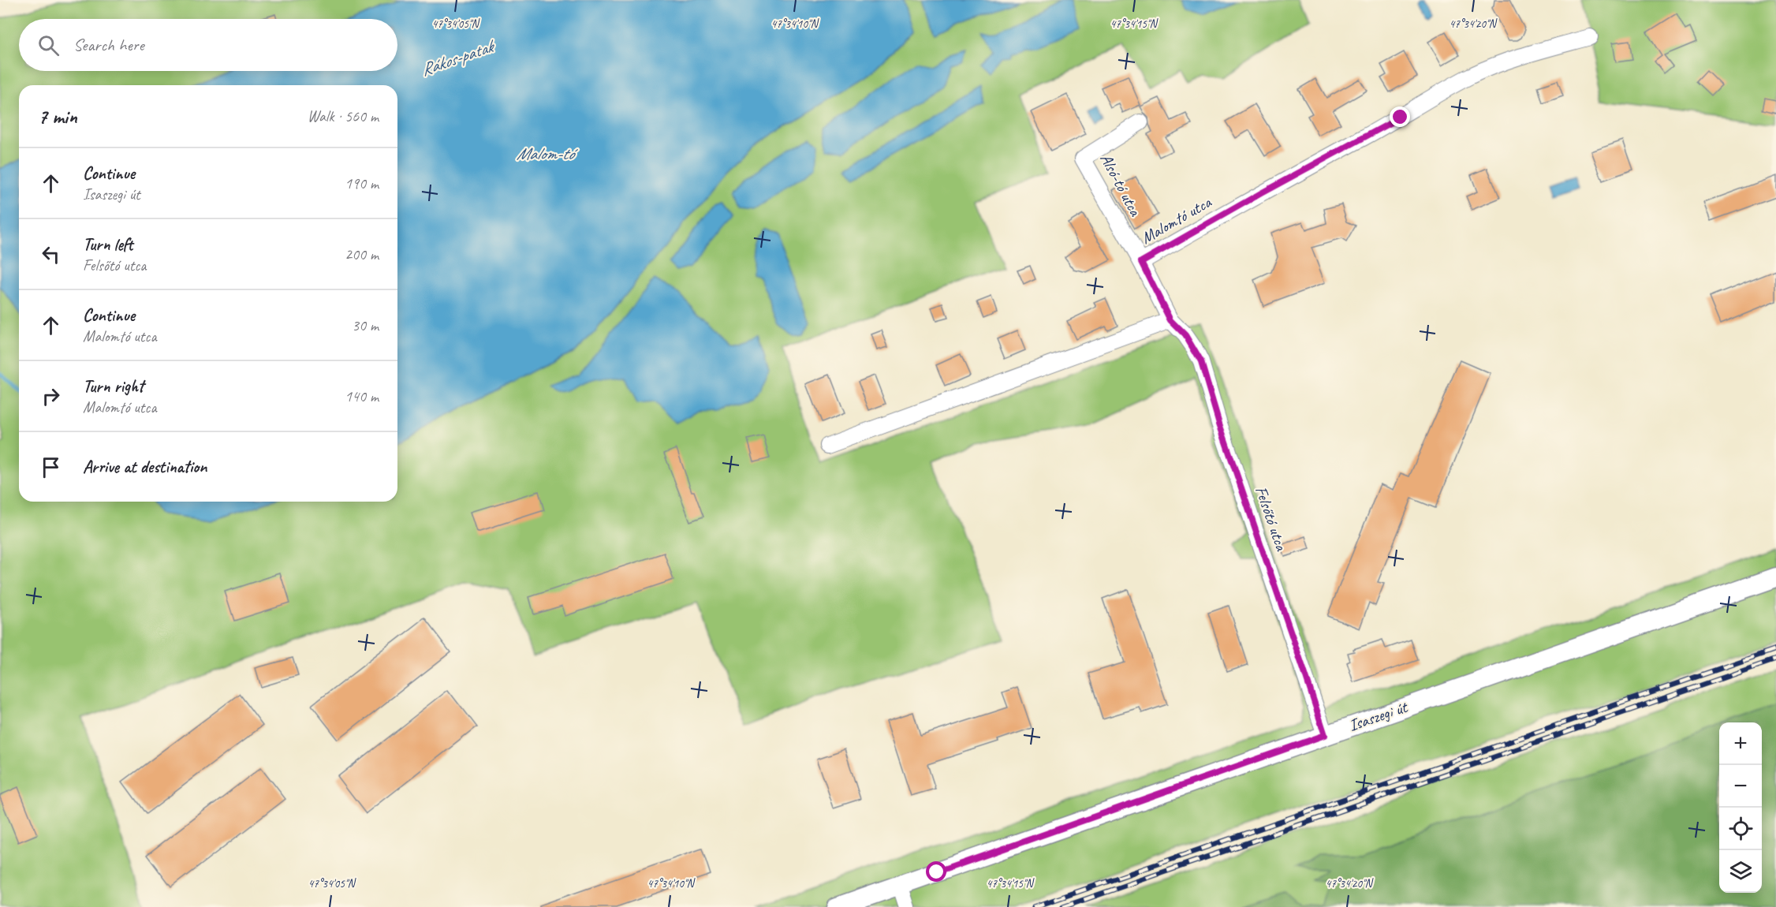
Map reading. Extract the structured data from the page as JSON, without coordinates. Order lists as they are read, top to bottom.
{
  "streets": {
    "main road": ["Isaszegi út"],
    "street": ["Alsó-tó utca", "Malomtó utca", "Felsőtó utca"]
  },
  "crossings": [
    ["Alsó-tó utca", "Malomtó utca"],
    ["Malomtó utca", "Felsőtó utca"],
    ["Felsőtó utca", "Isaszegi út"]
  ],
  "water": ["Rákos-patak", "Malom-tó"],
  "page": {
    "search": "Search here",
    "heading": ["7 min", "Walk · 560 m"],
    "list": [
      ["Continue", "Isaszegi út", "190 m"],
      ["Turn left", "Felsőtó utca", "200 m"],
      ["Continue", "Malomtó utca", "30 m"],
      ["Turn right", "Malomtó utca", "140 m"],
      "Arrive at destination"
    ],
    "map_buttons": ["+", "−"]
  },
  "coordinates": [
    "47°34'05\"N",
    "47°34'10\"N",
    "47°34'15\"N",
    "47°34'20\"N"
  ]
}
